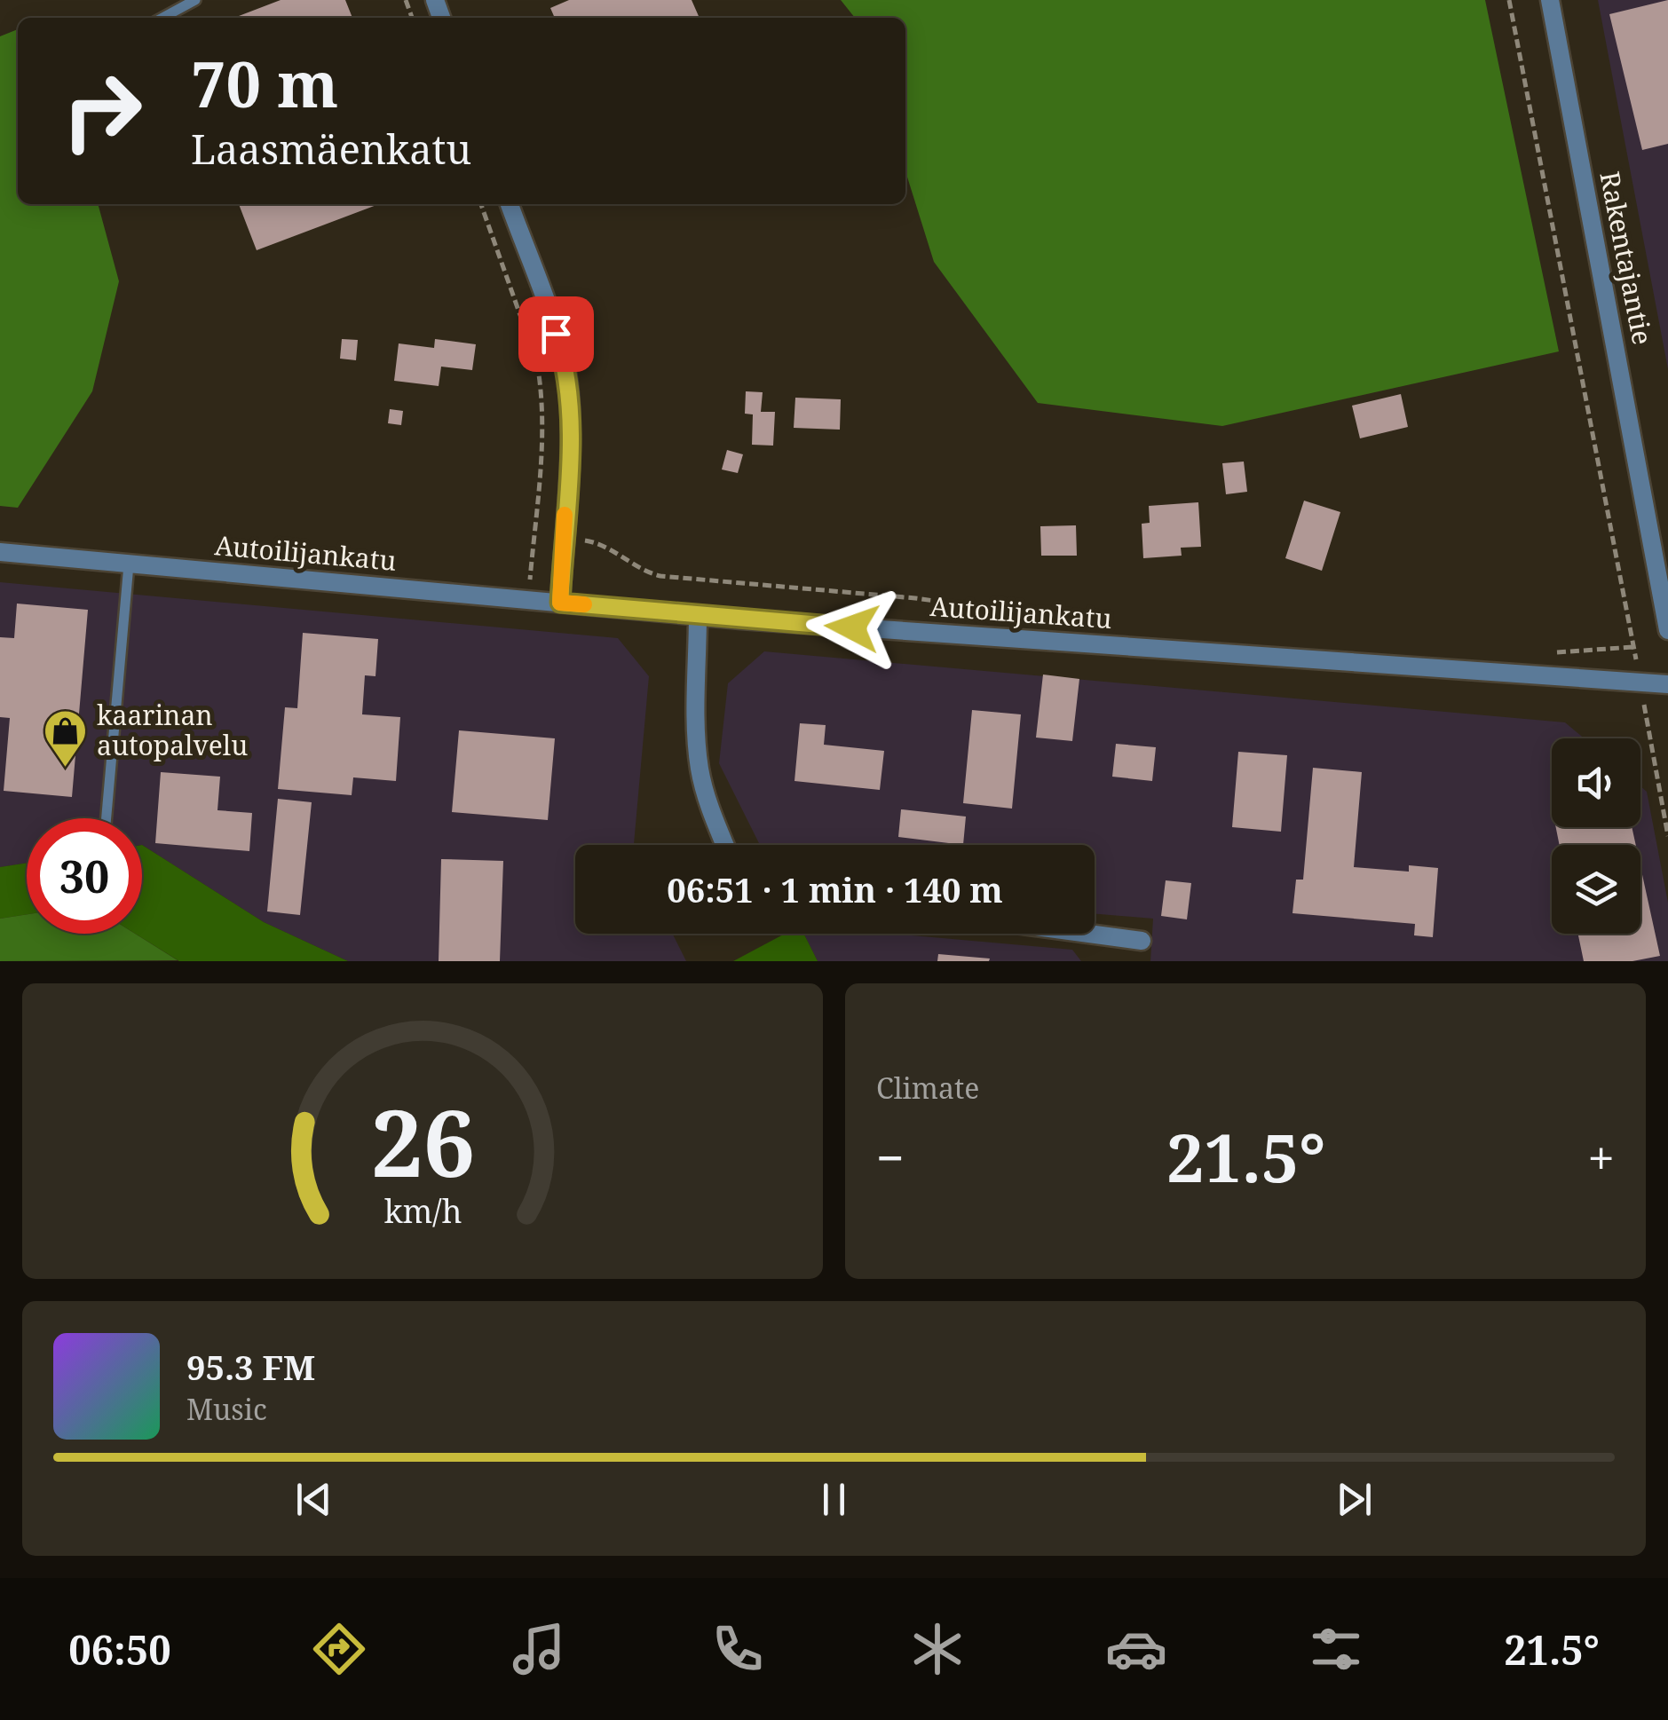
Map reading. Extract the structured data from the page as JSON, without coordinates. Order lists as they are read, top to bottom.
{
  "streets": {
    "street": ["Rakentajantie", "Autoilijankatu"]
  },
  "places": {
    "shop": ["kaarinan autopalvelu"]
  },
  "page": {
    "turn": ["70 m", "Laasmäenkatu"],
    "limit": "30",
    "trip": "06:51 · 1 min · 140 m",
    "tile": "Climate",
    "heat": ["−", "21.5°", "+"],
    "song": ["95.3 FM", "Music"],
    "tabs": ["06:50", "21.5°"],
    "gauge": ["26", "km/h"]
  }
}
